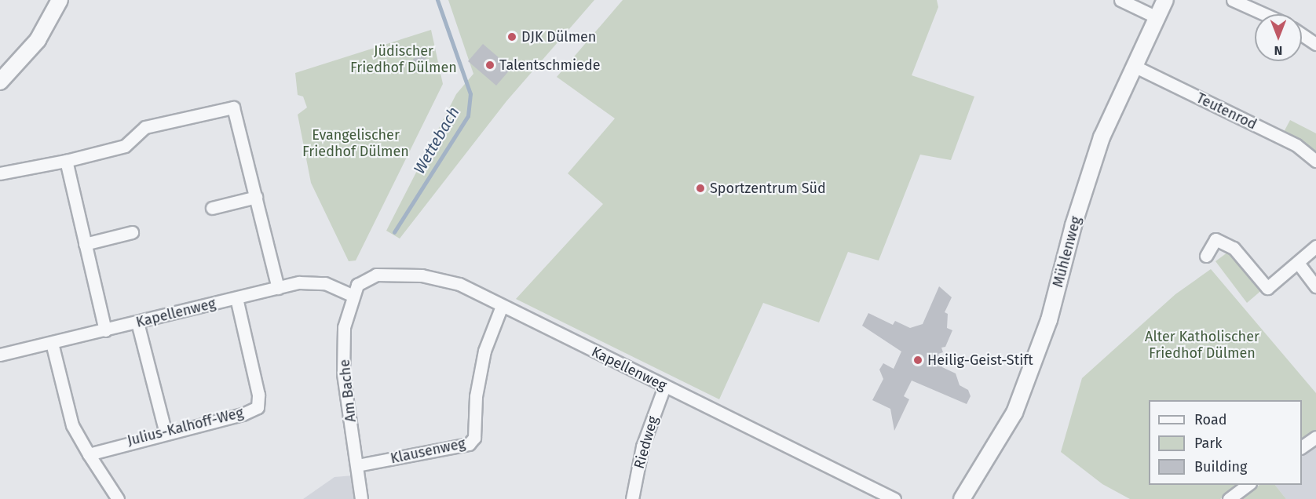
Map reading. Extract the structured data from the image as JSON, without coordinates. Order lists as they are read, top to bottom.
{
  "streets": {
    "street": [
      "Teutenrod",
      "Mühlenweg",
      "Kapellenweg",
      "Am Bache",
      "Julius-Kalhoff-Weg",
      "Riedweg",
      "Klausenweg"
    ]
  },
  "crossings": [
    ["Teutenrod", "Mühlenweg"],
    ["Kapellenweg", "Am Bache"],
    ["Kapellenweg", "Julius-Kalhoff-Weg"],
    ["Kapellenweg", "Riedweg"],
    ["Kapellenweg", "Klausenweg"],
    ["Am Bache", "Klausenweg"]
  ],
  "water": ["Wettebach"],
  "parks": ["Jüdischer Friedhof Dülmen", "Evangelischer Friedhof Dülmen", "Alter Katholischer Friedhof Dülmen"],
  "places": [
    "DJK Dülmen",
    "Talentschmiede",
    "Sportzentrum Süd",
    "Heilig-Geist-Stift"
  ],
  "legend": ["Road", "Park", "Building"],
  "north": "bottom"
}
